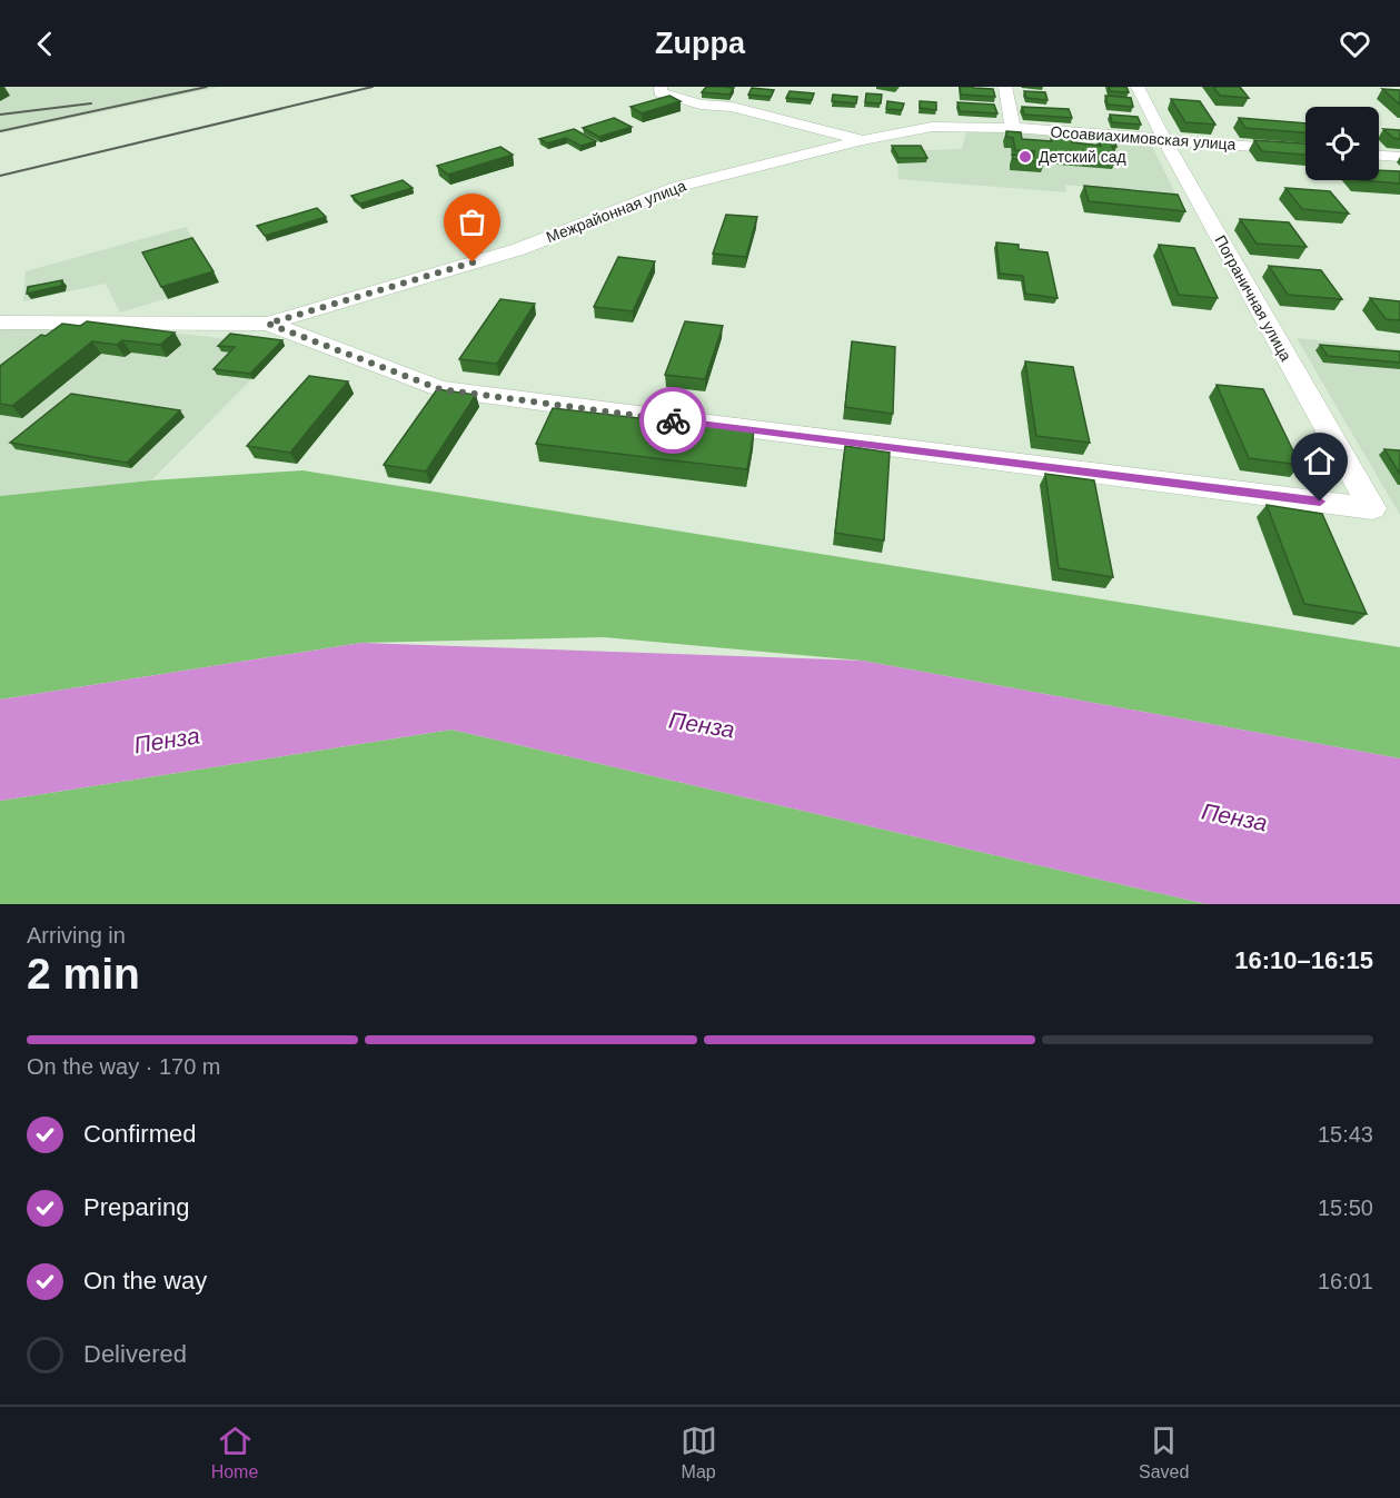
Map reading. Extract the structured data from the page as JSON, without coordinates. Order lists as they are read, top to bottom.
{
  "streets": {
    "street": ["Осоавиахимовская улица", "Межрайонная улица", "Пограничная улица"]
  },
  "crossings": [
    ["Осоавиахимовская улица", "Межрайонная улица"],
    ["Осоавиахимовская улица", "Пограничная улица"],
    ["Межрайонная улица", "Пограничная улица"]
  ],
  "water": ["Пенза"],
  "places": ["Детский сад"],
  "page": {
    "header": "Zuppa",
    "heading": ["2 min", "Arriving in", "16:10–16:15"],
    "bar": "On the way · 170 m",
    "list": [
      ["Confirmed", "15:43"],
      ["Preparing", "15:50"],
      ["On the way", "16:01"],
      "Delivered"
    ],
    "tabs": ["Home", "Map", "Saved"]
  }
}
